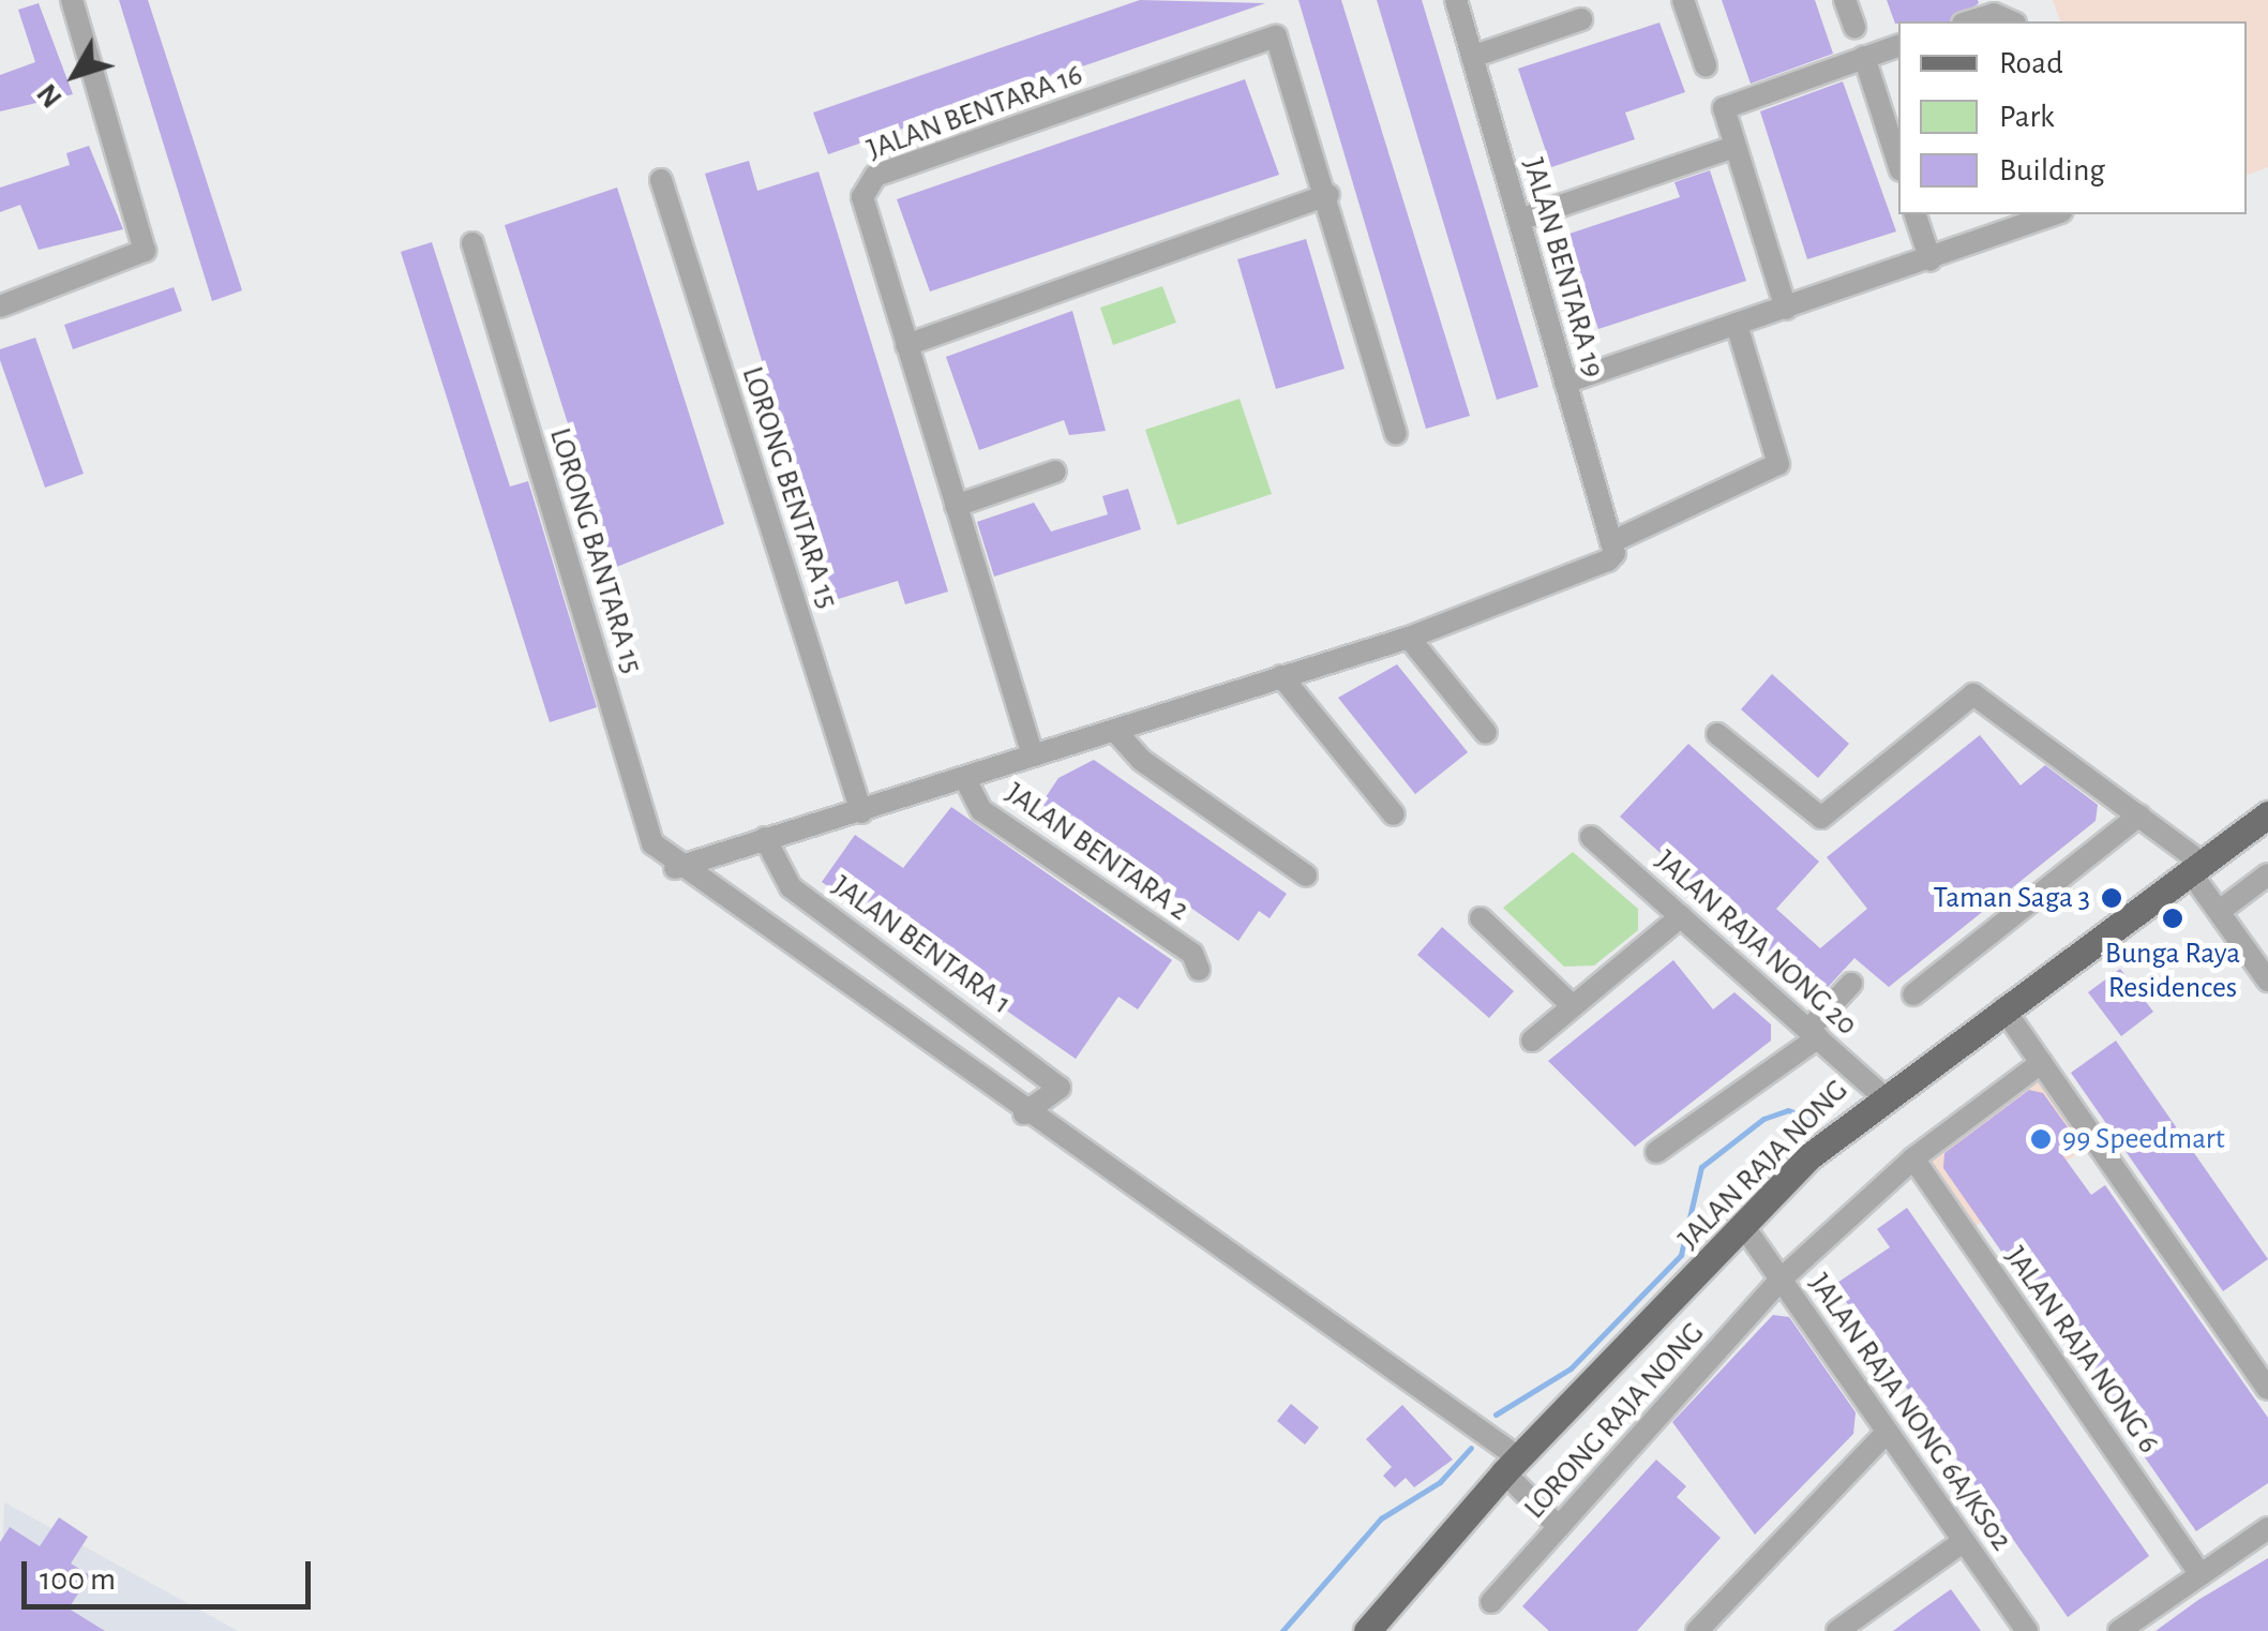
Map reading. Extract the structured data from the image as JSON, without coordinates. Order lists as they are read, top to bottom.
{
  "streets": {
    "main road": ["JALAN RAJA NONG"],
    "street": [
      "JALAN BENTARA 16",
      "JALAN BENTARA 19",
      "LORONG BENTARA 15",
      "LORONG BANTARA 15",
      "JALAN BENTARA 2",
      "JALAN RAJA NONG 20",
      "JALAN BENTARA 1",
      "JALAN RAJA NONG 6",
      "JALAN RAJA NONG 6A/KS02",
      "LORONG RAJA NONG"
    ]
  },
  "crossings": [
    ["JALAN RAJA NONG 20", "JALAN RAJA NONG"],
    ["JALAN RAJA NONG", "JALAN RAJA NONG 6A/KS02"],
    ["JALAN RAJA NONG 6", "LORONG RAJA NONG"],
    ["JALAN RAJA NONG 6A/KS02", "LORONG RAJA NONG"]
  ],
  "places": ["Taman Saga 3", "Bunga Raya Residences", "99 Speedmart"],
  "legend": ["Road", "Park", "Building"],
  "scale_bar": "100 m",
  "north": "bottom left"
}
